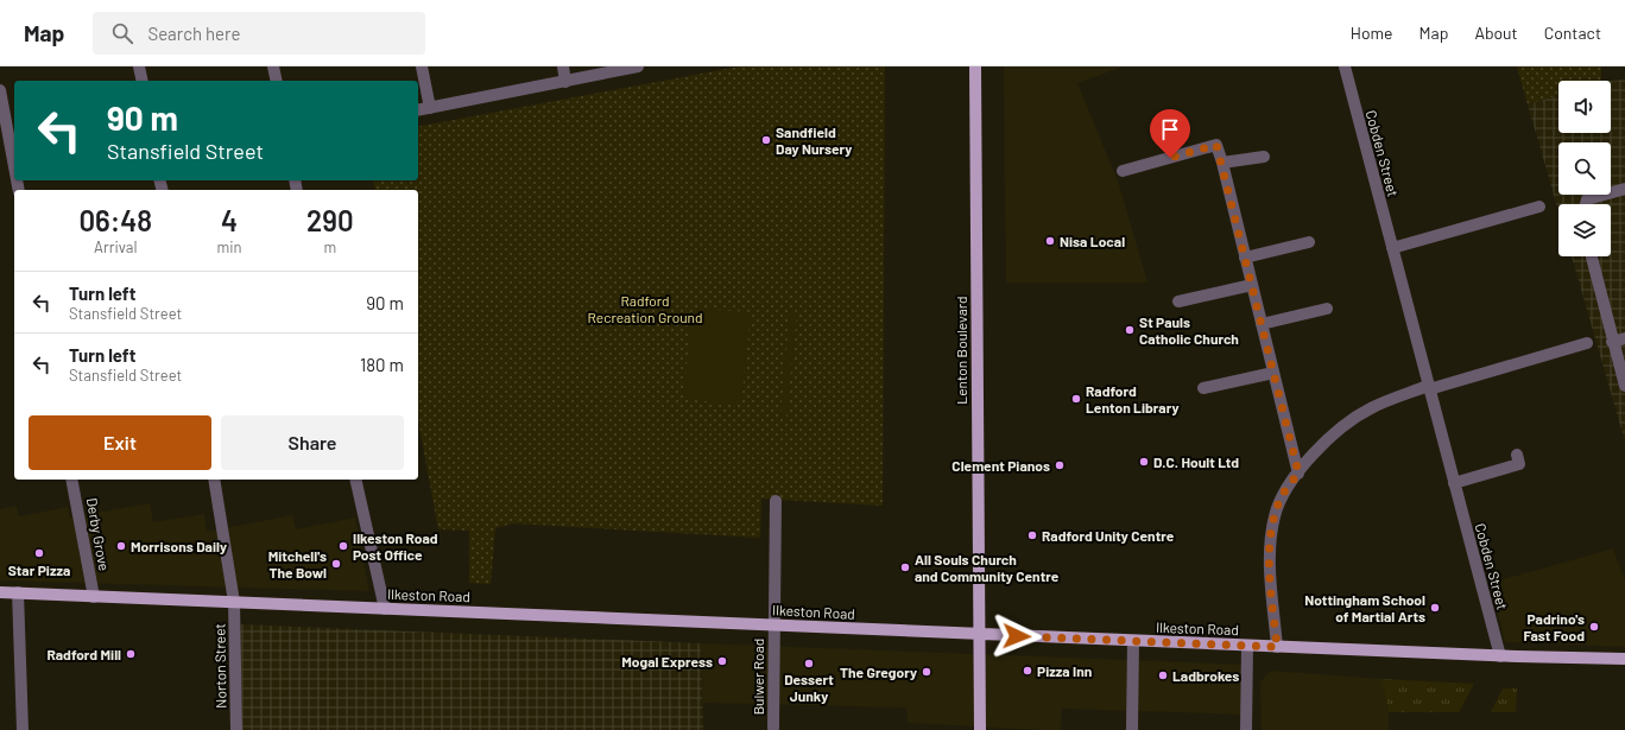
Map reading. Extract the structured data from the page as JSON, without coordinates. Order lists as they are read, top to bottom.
{
  "streets": {
    "main road": ["Lenton Boulevard", "Ilkeston Road"],
    "street": [
      "Cobden Street",
      "Derby Grove",
      "Norton Street",
      "Bulwer Road"
    ]
  },
  "crossings": [
    ["Cobden Street", "Ilkeston Road"],
    ["Lenton Boulevard", "Ilkeston Road"],
    ["Derby Grove", "Ilkeston Road"],
    ["Ilkeston Road", "Norton Street"],
    ["Ilkeston Road", "Bulwer Road"]
  ],
  "parks": ["Radford Recreation Ground"],
  "places": [
    "Sandfield Day Nursery",
    "Nisa Local",
    "St Pauls Catholic Church",
    "Radford Lenton Library",
    "D.C. Hoult Ltd",
    "Clement Pianos",
    "Radford Unity Centre",
    "Morrisons Daily",
    "Ilkeston Road Post Office",
    "Star Pizza",
    "Mitchell's The Bowl",
    "All Souls Church and Community Centre",
    "Nottingham School of Martial Arts",
    "Padrino's Fast Food",
    "Radford Mill",
    "Mogal Express",
    "Dessert Junky",
    "Pizza Inn",
    "The Gregory",
    "Ladbrokes"
  ],
  "page": {
    "header": "Map",
    "search": "Search here",
    "nav": [
      "Home",
      "Map",
      "About",
      "Contact"
    ],
    "turn": ["90 m", "Stansfield Street"],
    "eta": [
      "06:48",
      "Arrival",
      "4",
      "min",
      "290",
      "m"
    ],
    "list": [
      {
        "name": "Turn left",
        "note": "Stansfield Street",
        "value": "90 m"
      },
      {
        "name": "Turn left",
        "note": "Stansfield Street",
        "value": "180 m"
      }
    ],
    "buttons": ["Exit", "Share"]
  }
}
